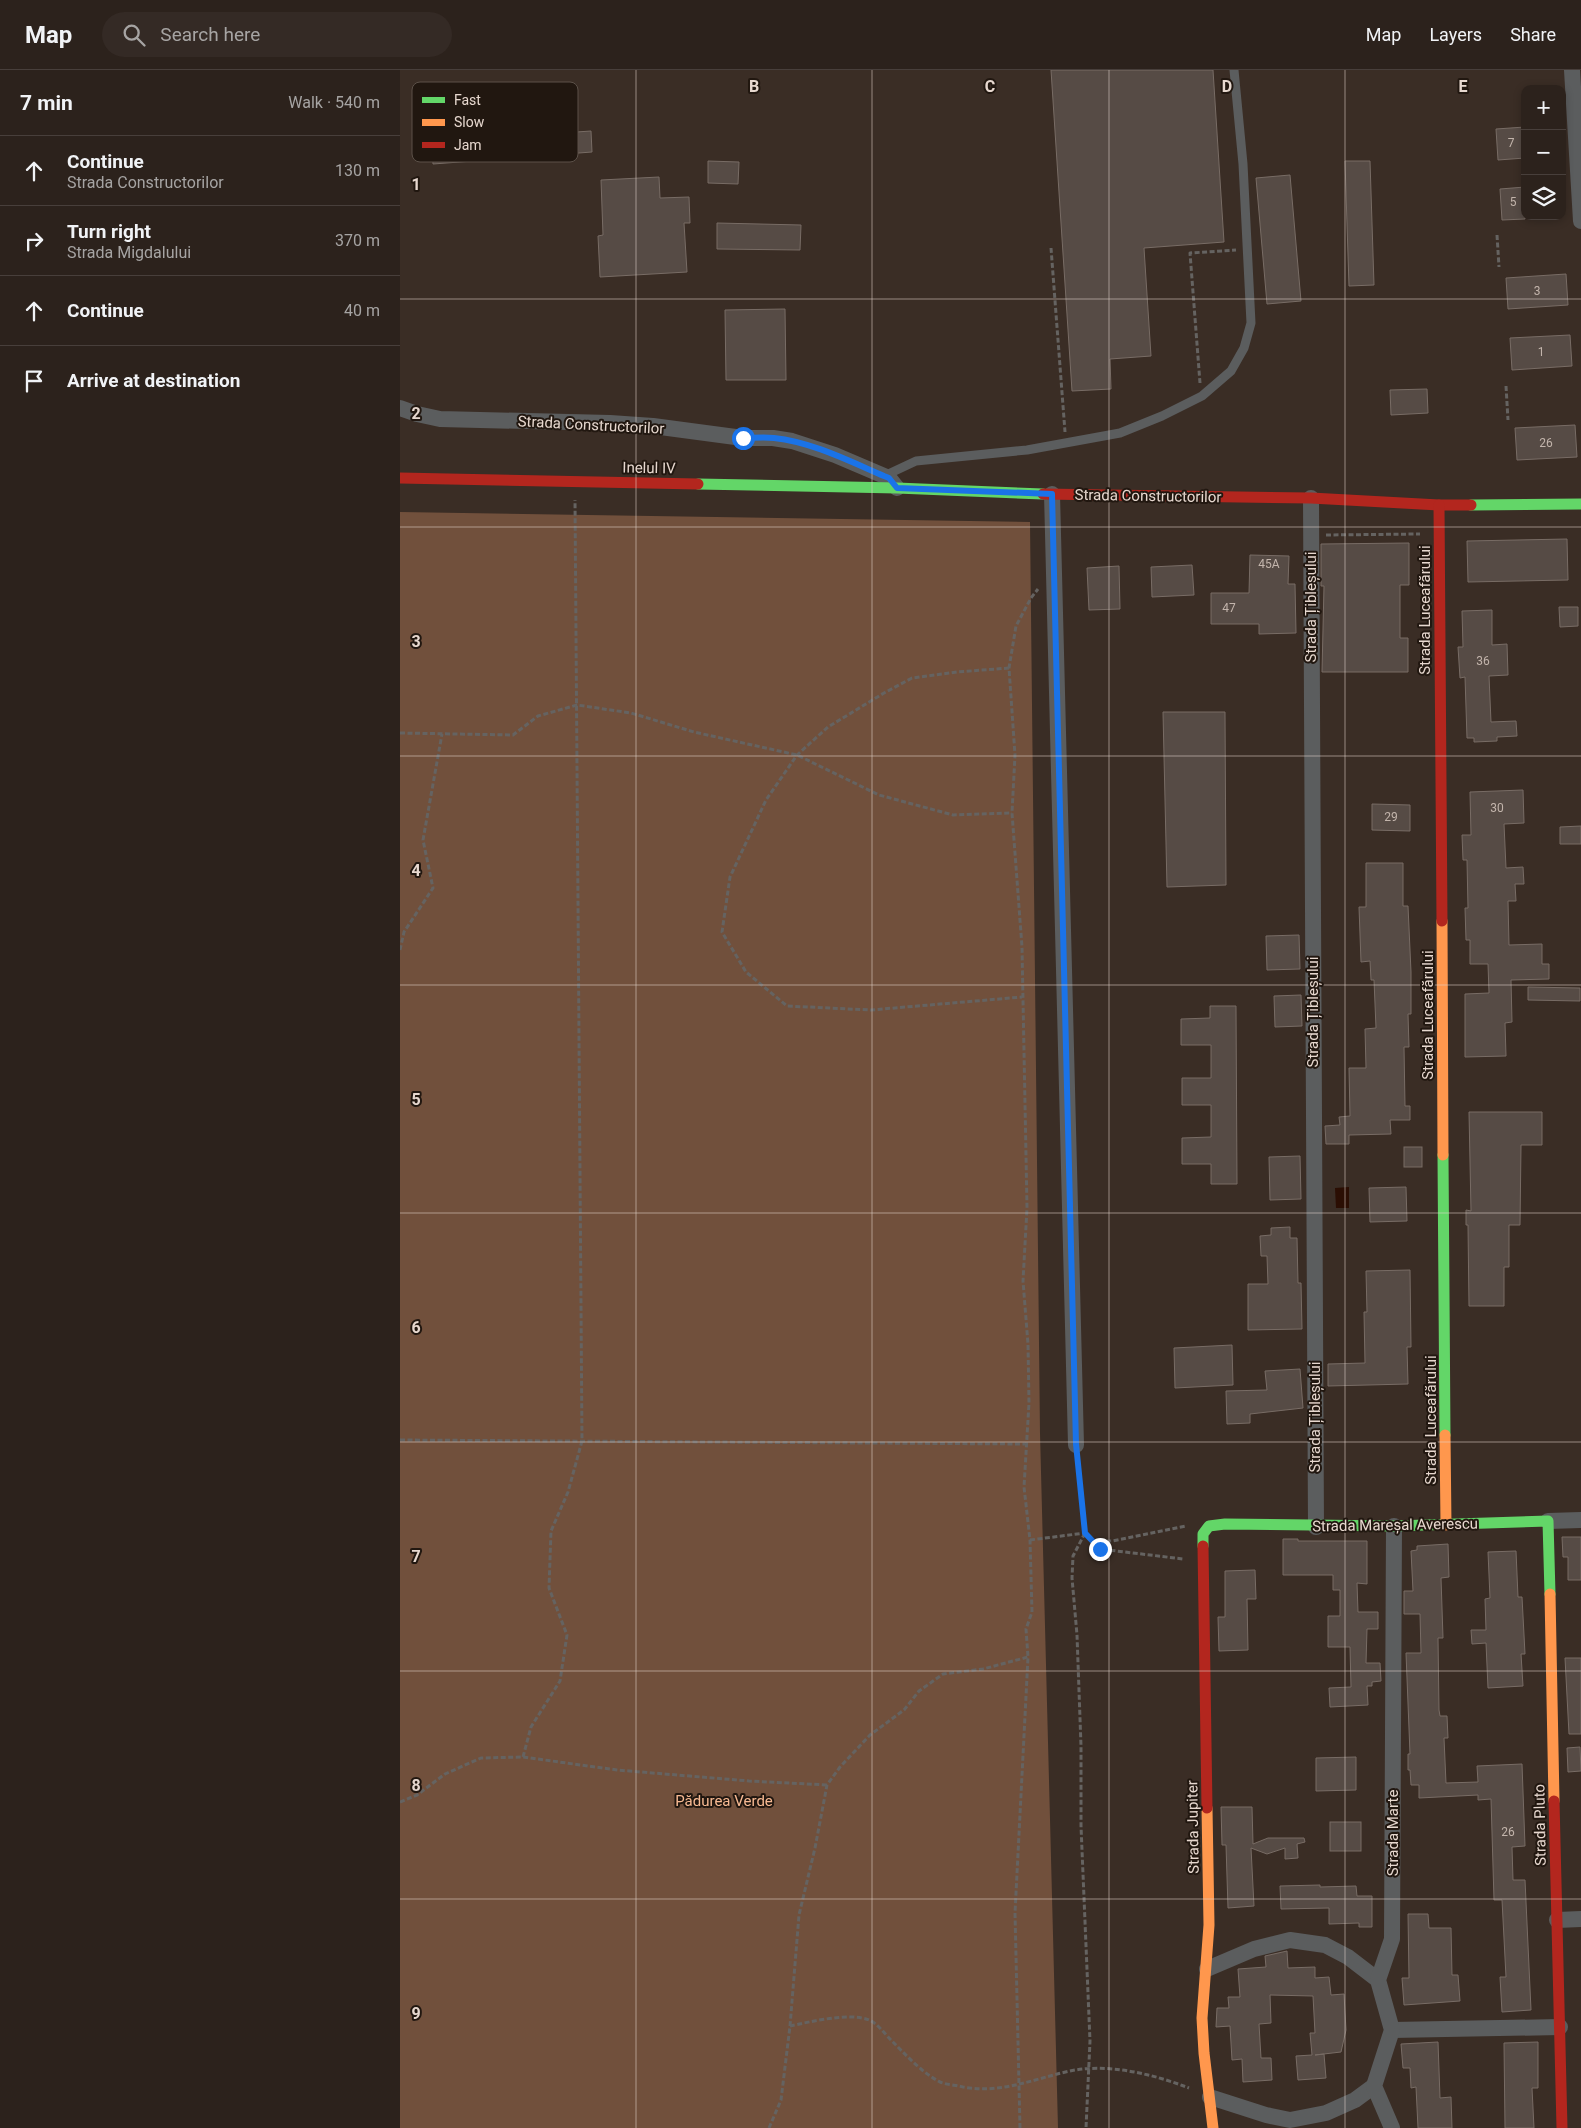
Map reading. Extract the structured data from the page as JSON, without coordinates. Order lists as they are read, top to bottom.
{
  "streets": {
    "street": [
      "Strada Constructorilor",
      "Inelul IV",
      "Strada Țibleșului",
      "Strada Luceafărului",
      "Strada Mareșal Averescu",
      "Strada Pluto",
      "Strada Jupiter",
      "Strada Marte"
    ]
  },
  "crossings": [
    ["Strada Constructorilor", "Inelul IV"],
    ["Strada Constructorilor", "Strada Țibleșului"],
    ["Strada Constructorilor", "Strada Luceafărului"],
    ["Strada Țibleșului", "Strada Mareșal Averescu"],
    ["Strada Luceafărului", "Strada Mareșal Averescu"],
    ["Strada Mareșal Averescu", "Strada Pluto"],
    ["Strada Mareșal Averescu", "Strada Jupiter"],
    ["Strada Mareșal Averescu", "Strada Marte"]
  ],
  "parks": ["Pădurea Verde"],
  "house_numbers": [
    "7",
    "5",
    "3",
    "1",
    "26",
    "45A",
    "47",
    "36",
    "30",
    "29",
    "26"
  ],
  "legend": ["Fast", "Slow", "Jam"],
  "page": {
    "header": "Map",
    "search": "Search here",
    "nav": ["Map", "Layers", "Share"],
    "heading": ["7 min", "Walk · 540 m"],
    "map_buttons": ["+", "−"],
    "list": [
      ["Continue", "Strada Constructorilor", "130 m"],
      ["Turn right", "Strada Migdalului", "370 m"],
      ["Continue", "40 m"],
      "Arrive at destination"
    ]
  },
  "grid": {
    "columns": [
      "B",
      "C",
      "D",
      "E"
    ],
    "rows": [
      "1",
      "2",
      "3",
      "4",
      "5",
      "6",
      "7",
      "8",
      "9"
    ]
  }
}
